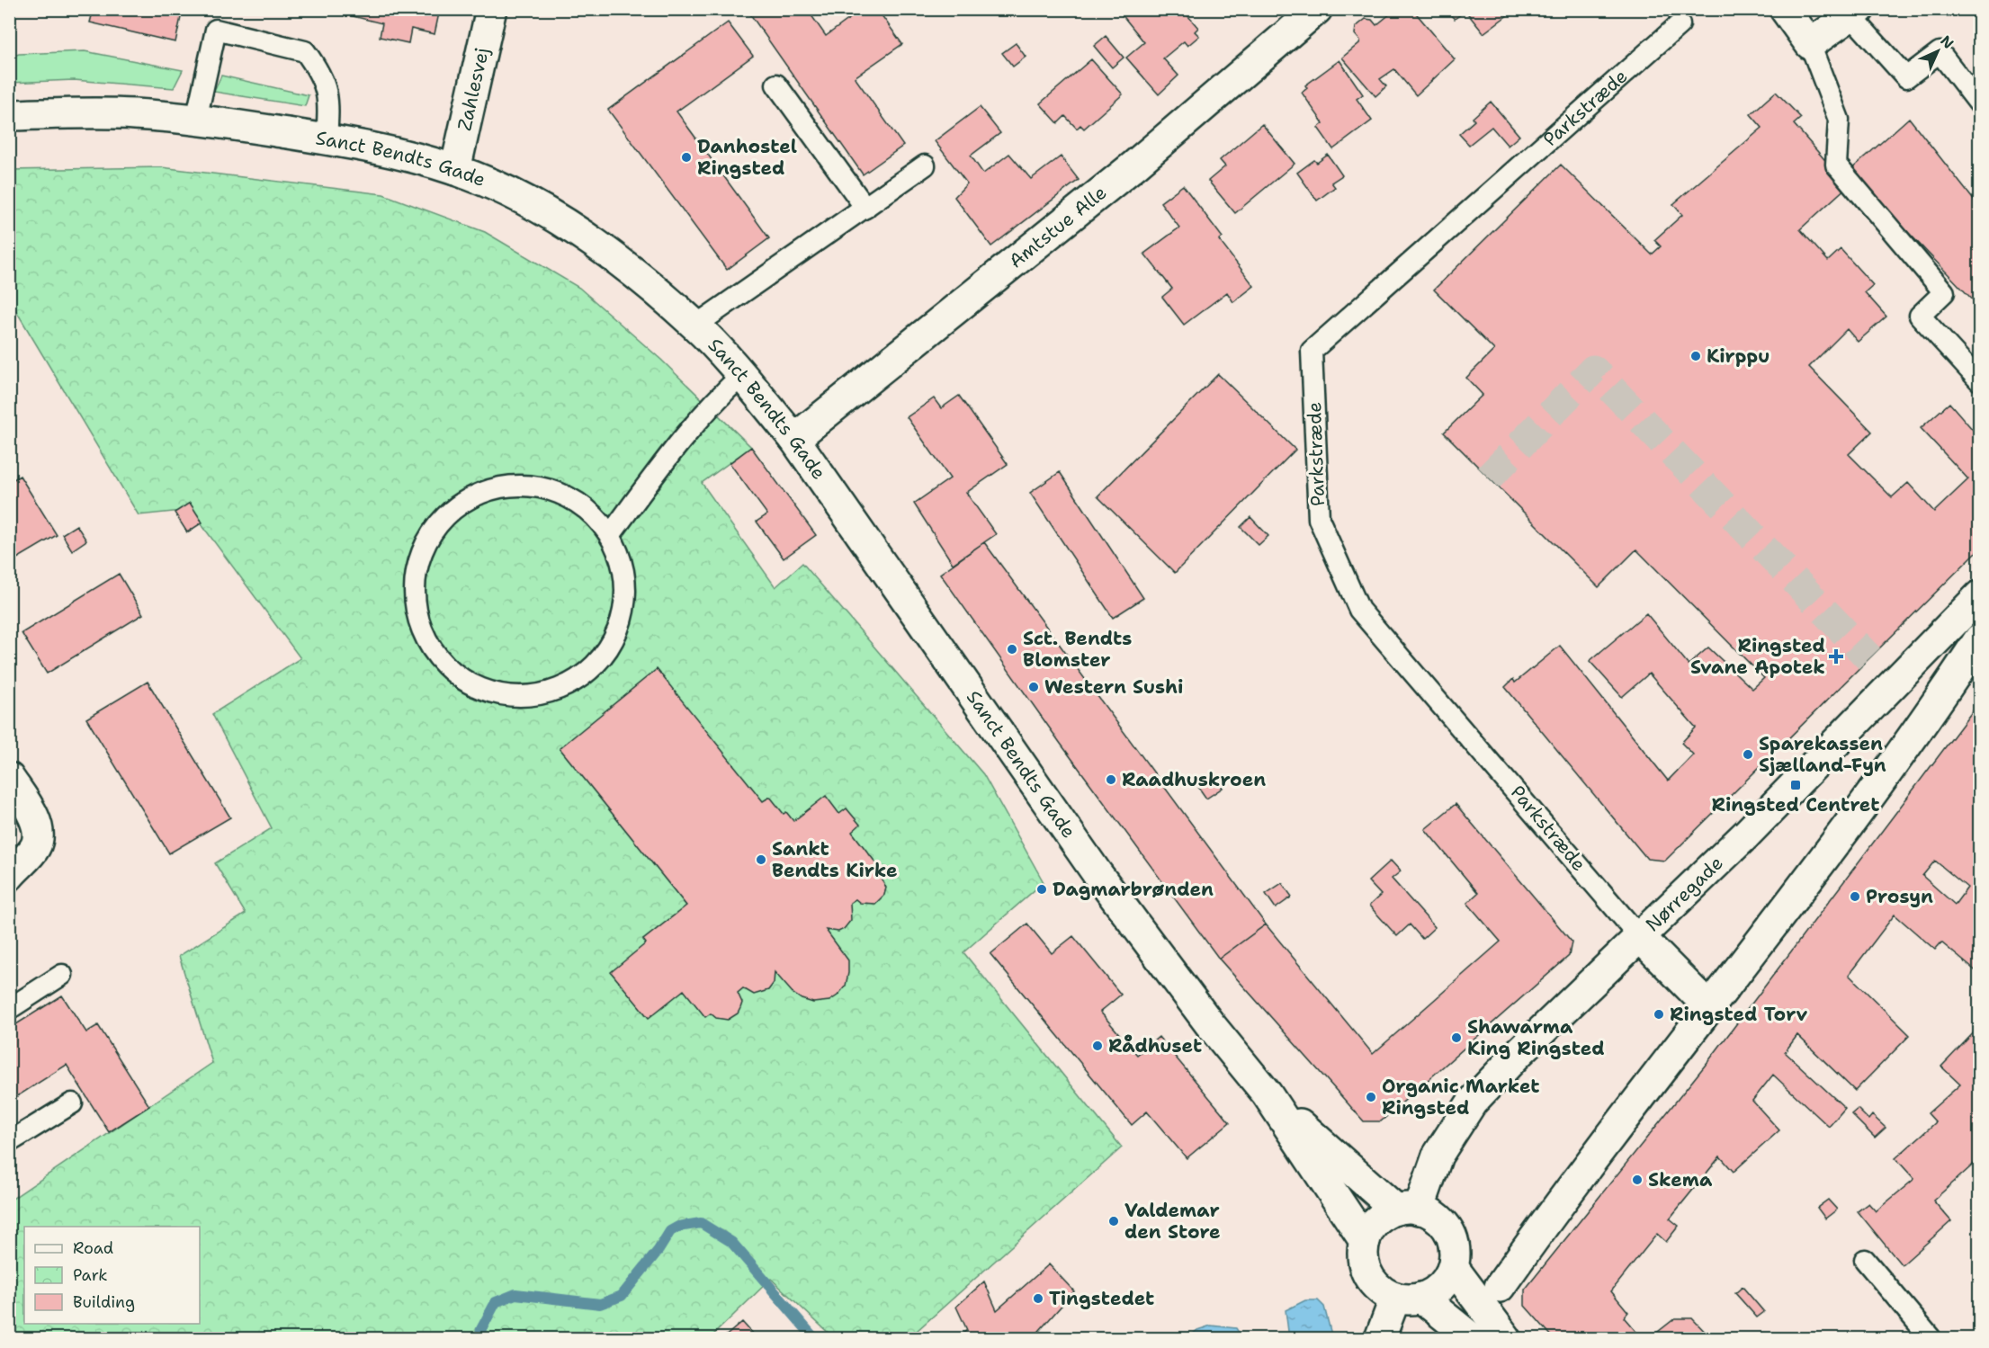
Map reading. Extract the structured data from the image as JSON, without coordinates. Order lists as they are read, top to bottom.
{
  "streets": {
    "street": [
      "Zahlesvej",
      "Sanct Bendts Gade",
      "Amtstue Alle",
      "Nørregade"
    ],
    "lane": ["Parkstræde"]
  },
  "crossings": [
    ["Zahlesvej", "Sanct Bendts Gade"],
    ["Parkstræde", "Nørregade"],
    ["Sanct Bendts Gade", "Amtstue Alle"],
    ["Sanct Bendts Gade", "Nørregade"]
  ],
  "places": {
    "other": [
      "Danhostel Ringsted",
      "Kirppu",
      "Sct. Bendts Blomster",
      "Western Sushi",
      "Sparekassen Sjælland-Fyn",
      "Raadhuskroen",
      "Sankt Bendts Kirke",
      "Dagmarbrønden",
      "Prosyn",
      "Ringsted Torv",
      "Shawarma King Ringsted",
      "Rådhuset",
      "Organic Market Ringsted",
      "Skema",
      "Valdemar den Store",
      "Tingstedet"
    ],
    "health": ["Ringsted Svane Apotek"],
    "transit": ["Ringsted Centret"]
  },
  "legend": ["Road", "Park", "Building"],
  "north": "top right"
}
